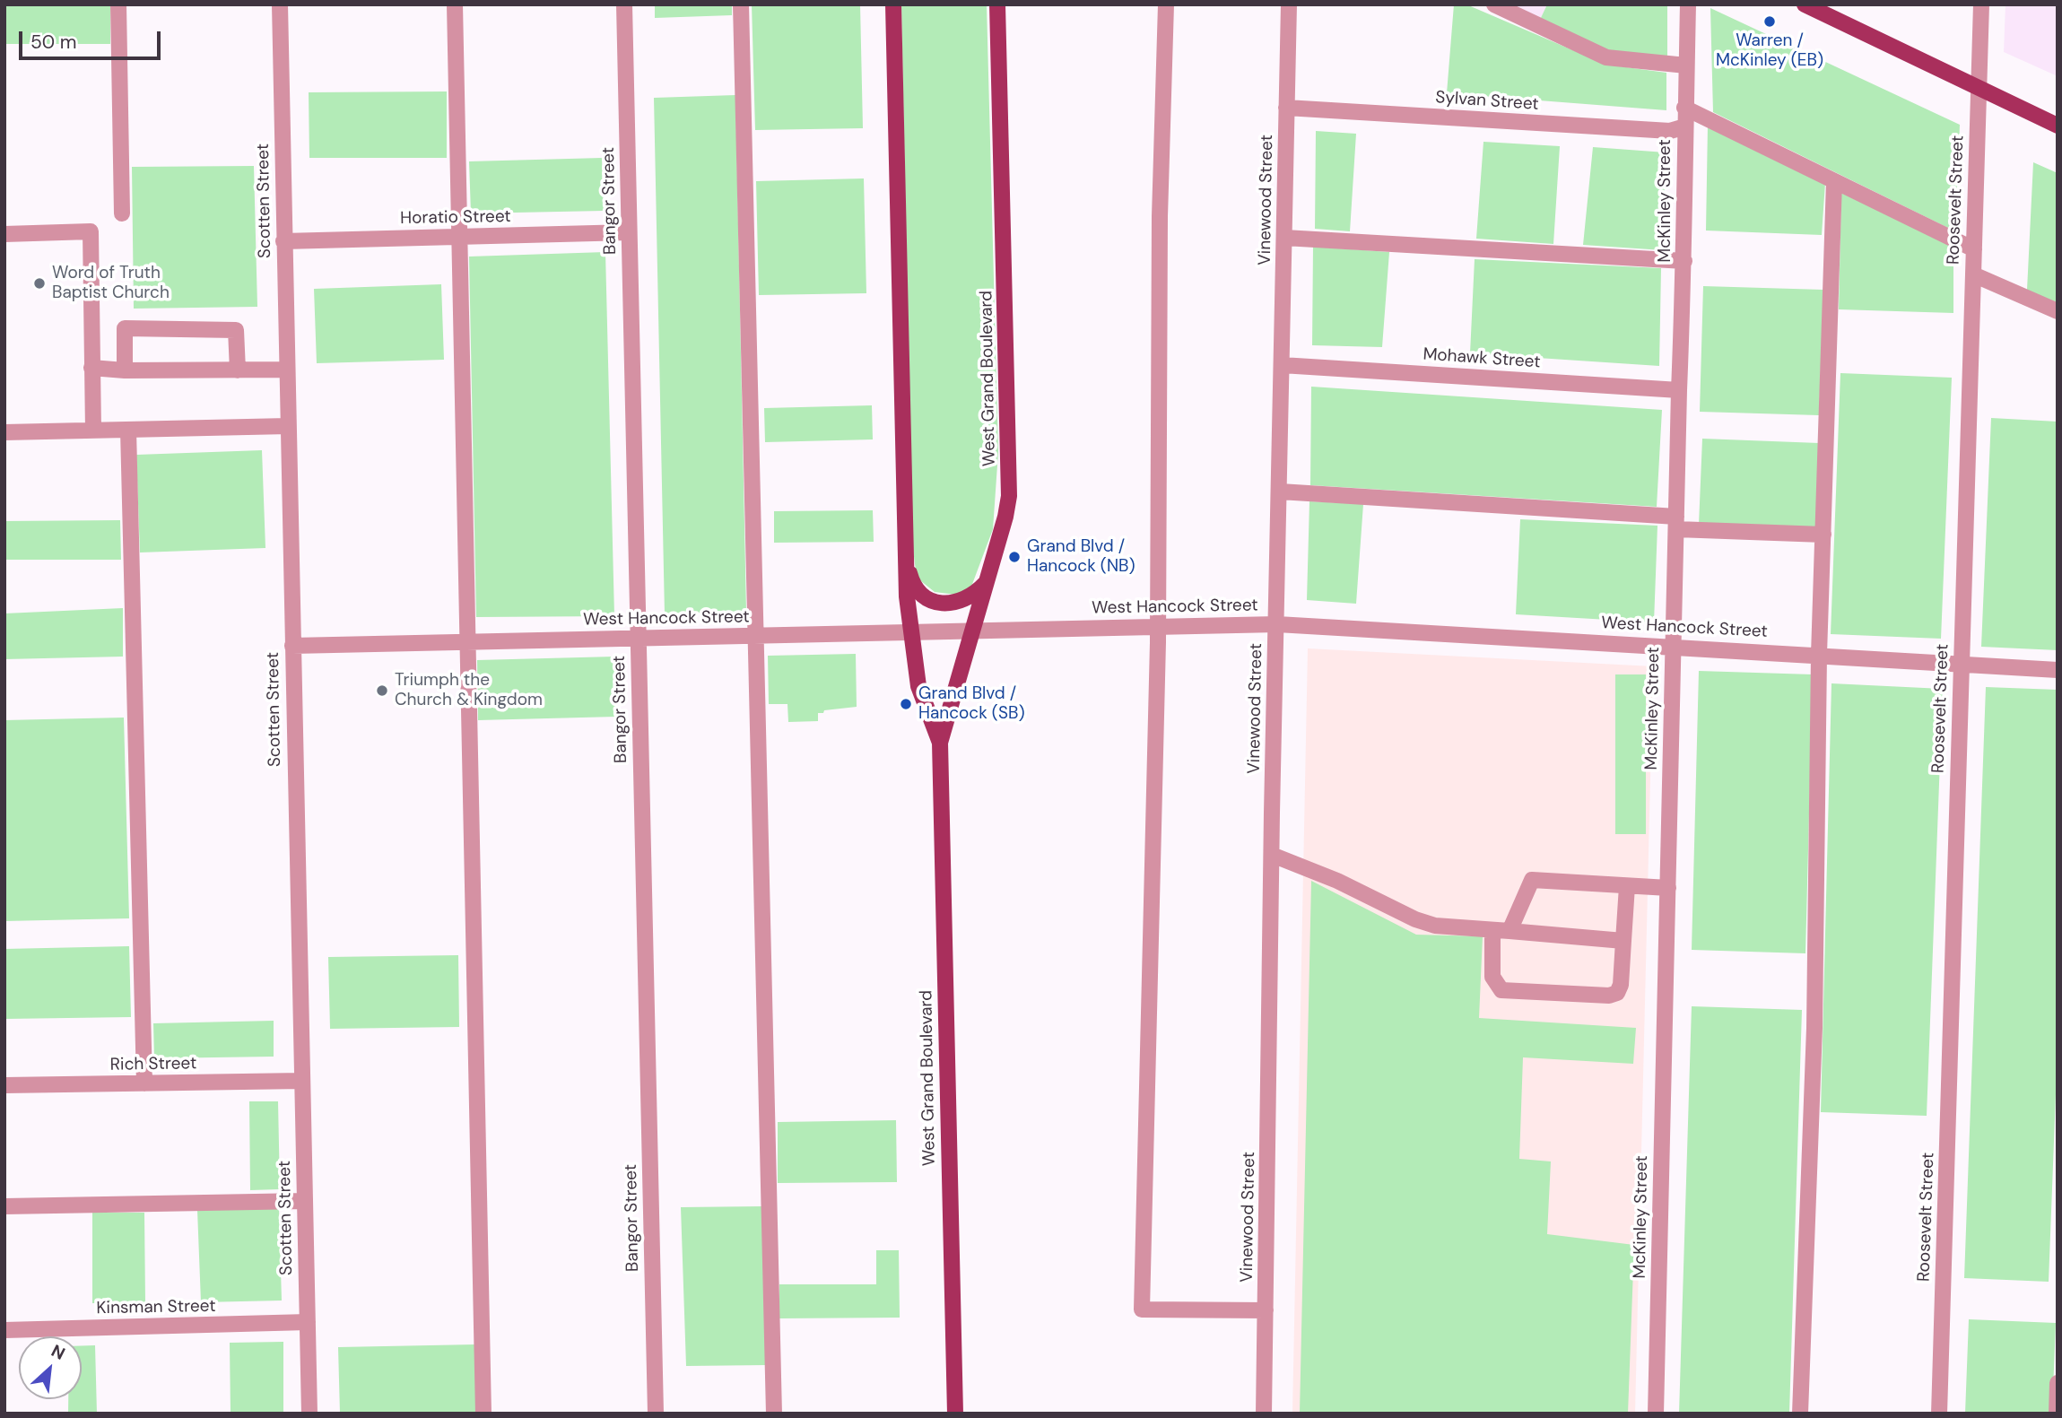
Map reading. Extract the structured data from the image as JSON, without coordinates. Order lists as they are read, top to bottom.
{
  "streets": {
    "main road": ["West Grand Boulevard"],
    "street": [
      "Sylvan Street",
      "Vinewood Street",
      "Roosevelt Street",
      "Scotten Street",
      "Bangor Street",
      "McKinley Street",
      "Horatio Street",
      "Mohawk Street",
      "West Hancock Street",
      "Rich Street",
      "Kinsman Street"
    ]
  },
  "crossings": [
    ["Sylvan Street", "Vinewood Street"],
    ["Sylvan Street", "McKinley Street"],
    ["Vinewood Street", "Mohawk Street"],
    ["Vinewood Street", "West Hancock Street"],
    ["Roosevelt Street", "West Hancock Street"],
    ["Scotten Street", "Horatio Street"],
    ["Scotten Street", "West Hancock Street"],
    ["Scotten Street", "Rich Street"],
    ["Scotten Street", "Kinsman Street"],
    ["Bangor Street", "Horatio Street"],
    ["Bangor Street", "West Hancock Street"],
    ["McKinley Street", "Mohawk Street"],
    ["McKinley Street", "West Hancock Street"],
    ["West Grand Boulevard", "West Hancock Street"]
  ],
  "places": [
    "Warren / McKinley (EB)",
    "Word of Truth Baptist Church",
    "Grand Blvd / Hancock (NB)",
    "Triumph the Church & Kingdom",
    "Grand Blvd / Hancock (SB)"
  ],
  "scale_bar": "50 m",
  "north": "top right"
}
